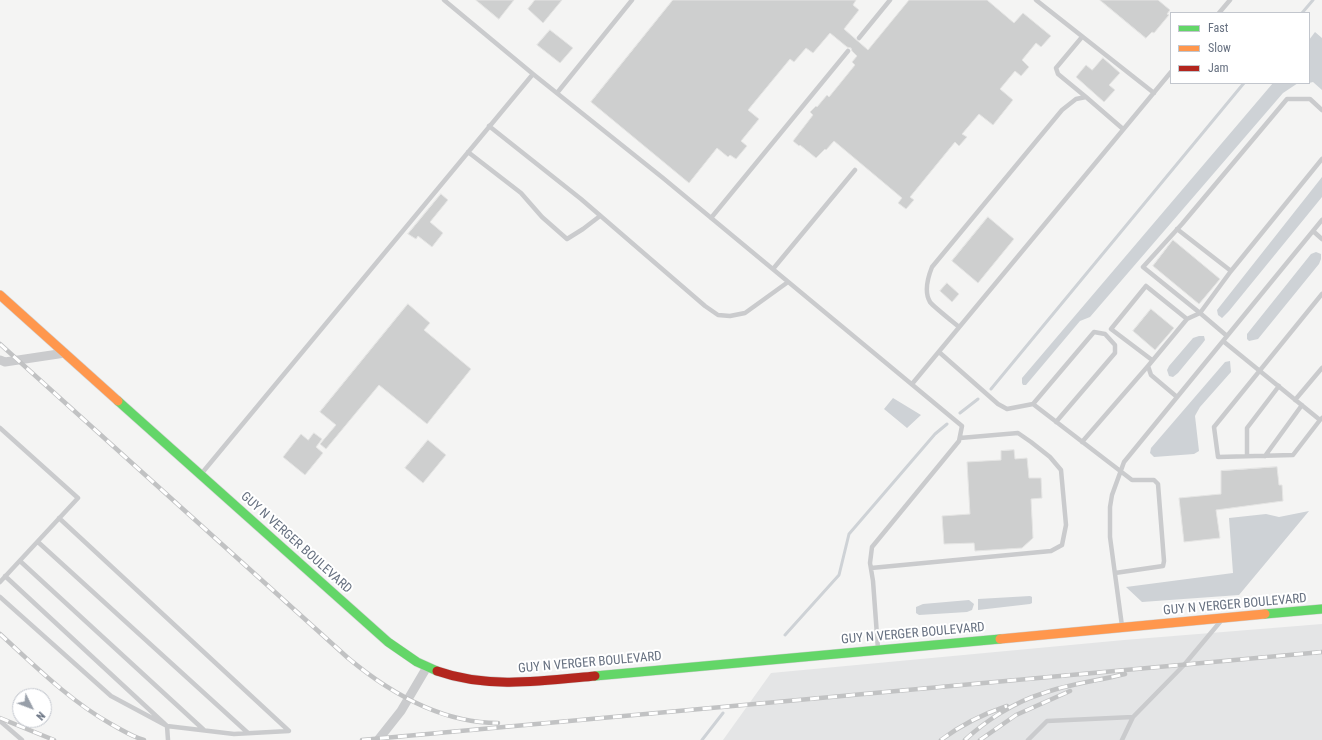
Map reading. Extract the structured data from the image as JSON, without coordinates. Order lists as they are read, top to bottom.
{
  "streets": {
    "street": ["GUY N VERGER BOULEVARD"]
  },
  "legend": ["Fast", "Slow", "Jam"],
  "north": "bottom right"
}
